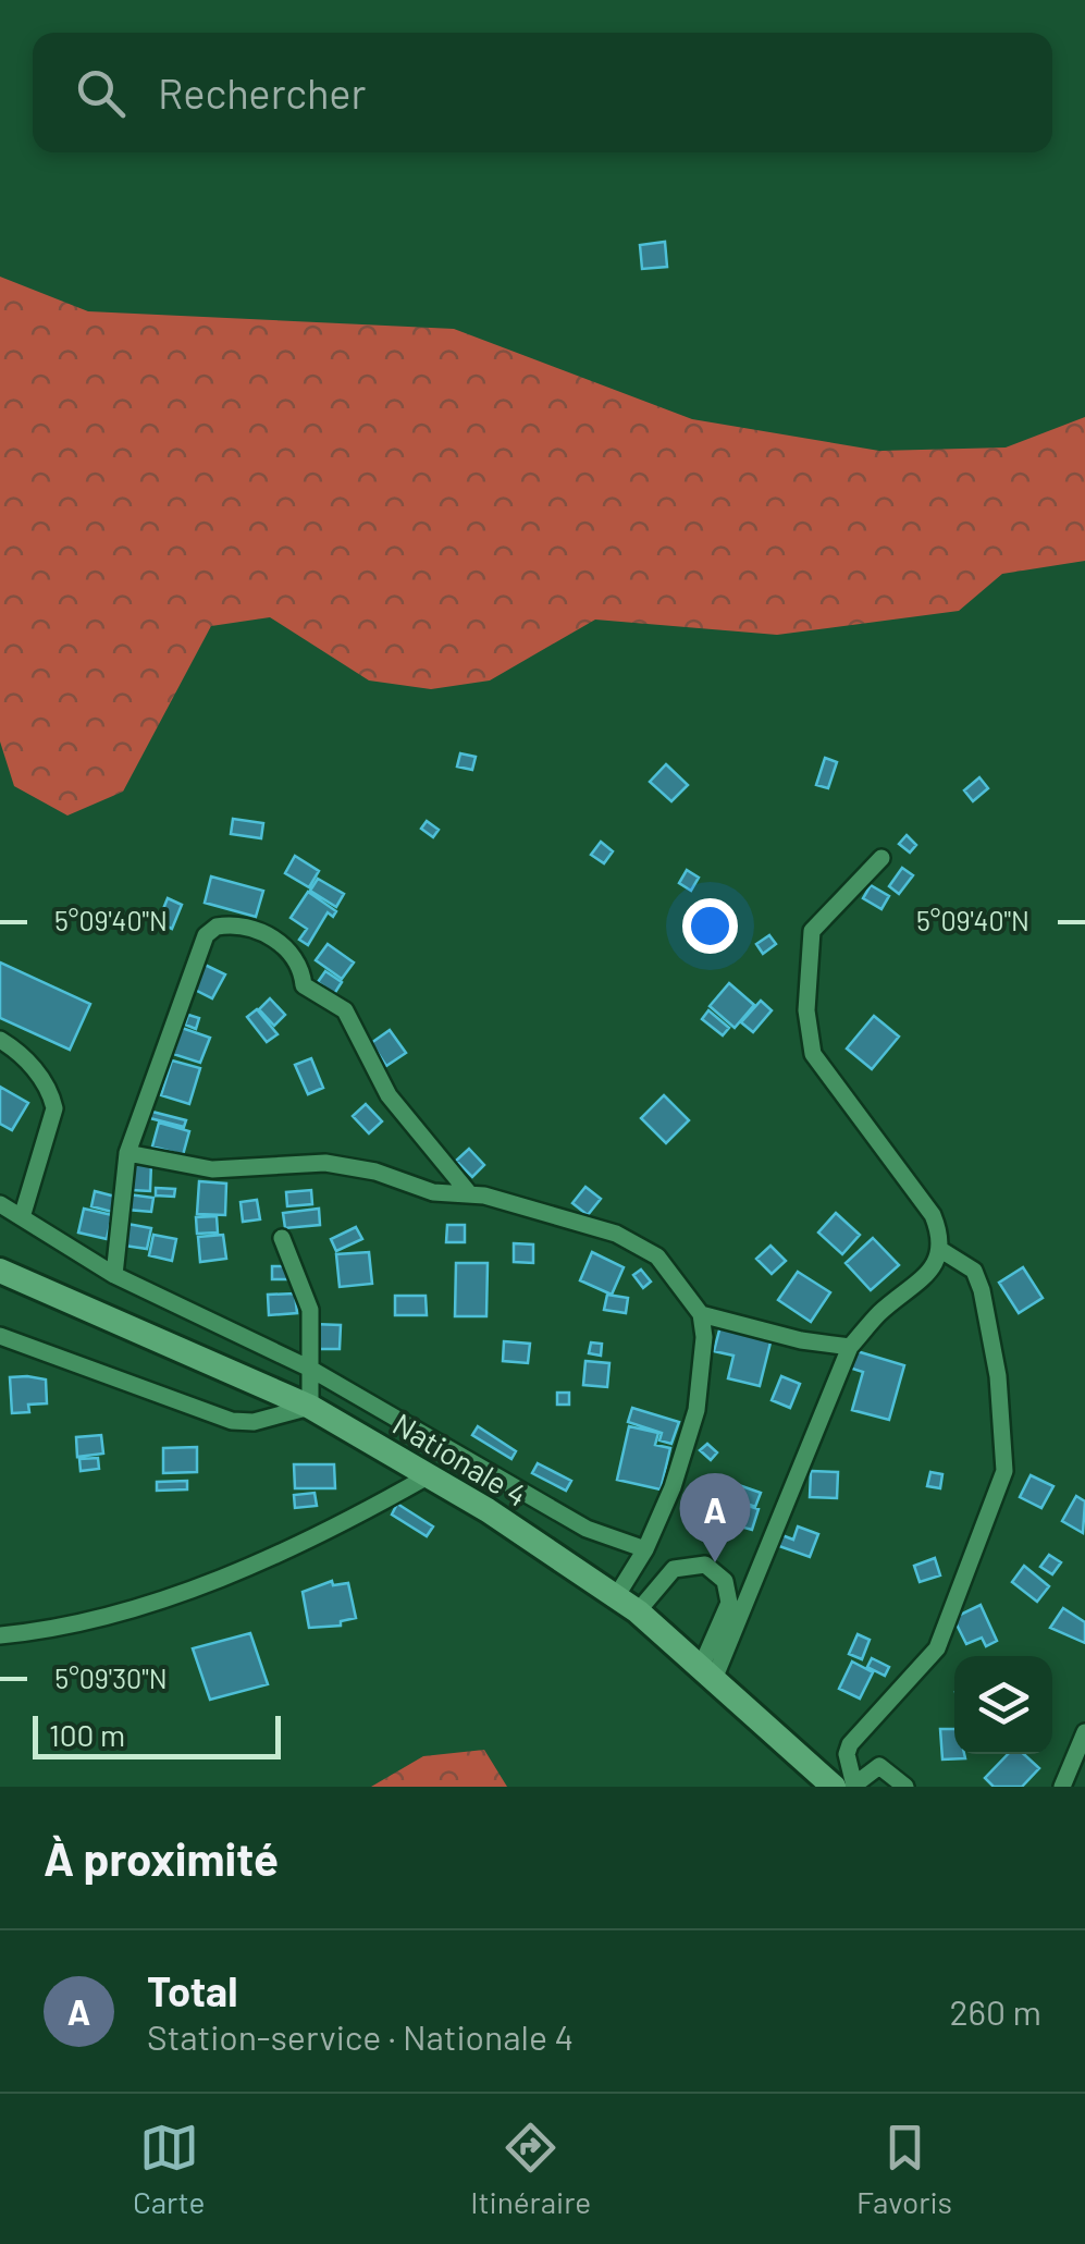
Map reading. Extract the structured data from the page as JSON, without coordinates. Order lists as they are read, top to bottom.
{
  "streets": {
    "highway": ["Nationale 4"]
  },
  "scale_bar": "100 m",
  "page": {
    "search": "Rechercher",
    "pins": "A",
    "scale": "100 m",
    "heading": "À proximité",
    "list": [
      {
        "mark": "A",
        "name": "Total",
        "note": "Station-service · Nationale 4",
        "value": "260 m"
      }
    ],
    "nav": ["Carte", "Itinéraire", "Favoris"]
  },
  "coordinates": ["5°09'40\"N", "5°09'30\"N"]
}
